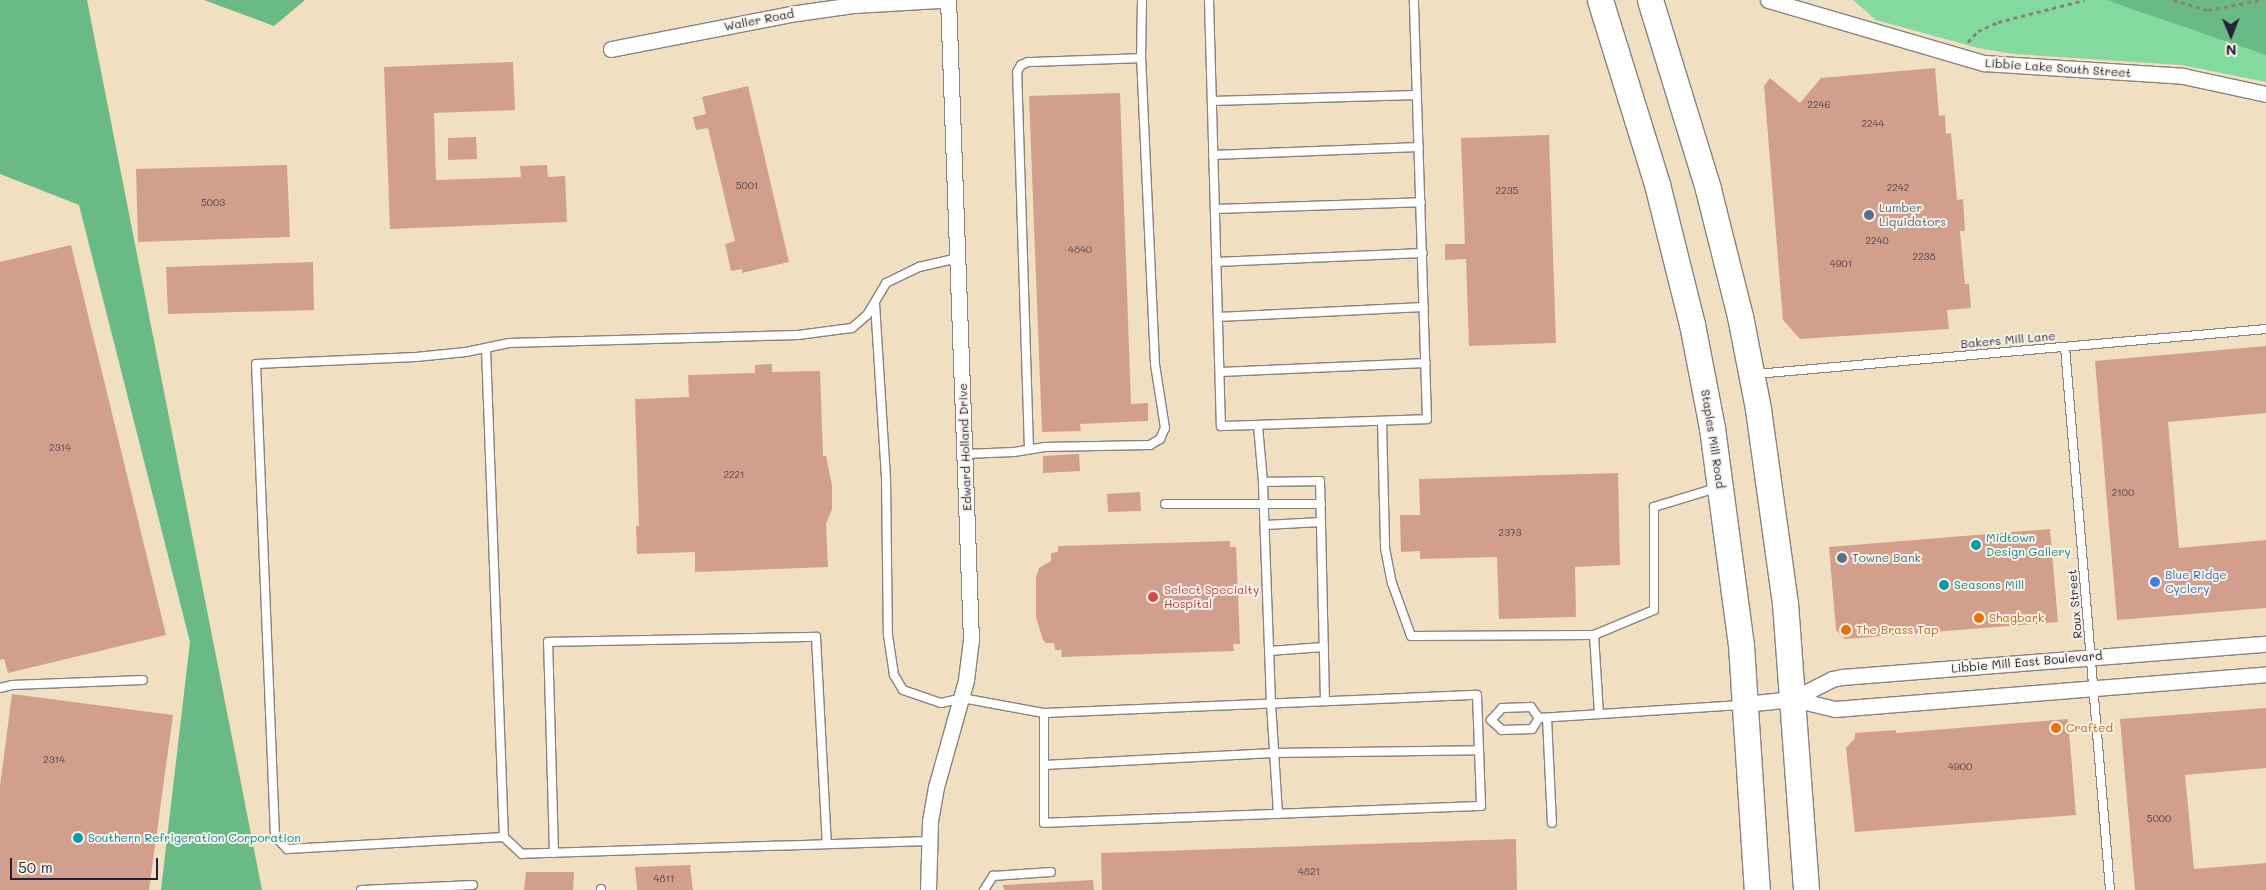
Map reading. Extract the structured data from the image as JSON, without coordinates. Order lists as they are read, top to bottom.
{
  "streets": {
    "main road": ["Staples Mill Road"],
    "street": [
      "Waller Road",
      "Libbie Lake South Street",
      "Edward Holland Drive",
      "Libbie Mill East Boulevard"
    ],
    "lane": ["Bakers Mill Lane", "Roux Street"]
  },
  "crossings": [
    ["Bakers Mill Lane", "Roux Street"],
    ["Staples Mill Road", "Libbie Mill East Boulevard"],
    ["Roux Street", "Libbie Mill East Boulevard"]
  ],
  "places": [
    "Lumber Liquidators",
    "Midtown Design Gallery",
    "Towne Bank",
    "Blue Ridge Cyclery",
    "Seasons Mill",
    "Select Specialty Hospital",
    "Shagbark",
    "The Brass Tap",
    "Crafted",
    "Southern Refrigeration Corporation"
  ],
  "house_numbers": [
    "2246",
    "2244",
    "5001",
    "2242",
    "2235",
    "5003",
    "2240",
    "4840",
    "2238",
    "4901",
    "2314",
    "2221",
    "2100",
    "2373",
    "2314",
    "4900",
    "5000",
    "4821",
    "4811"
  ],
  "scale_bar": "50 m",
  "north": "bottom"
}
